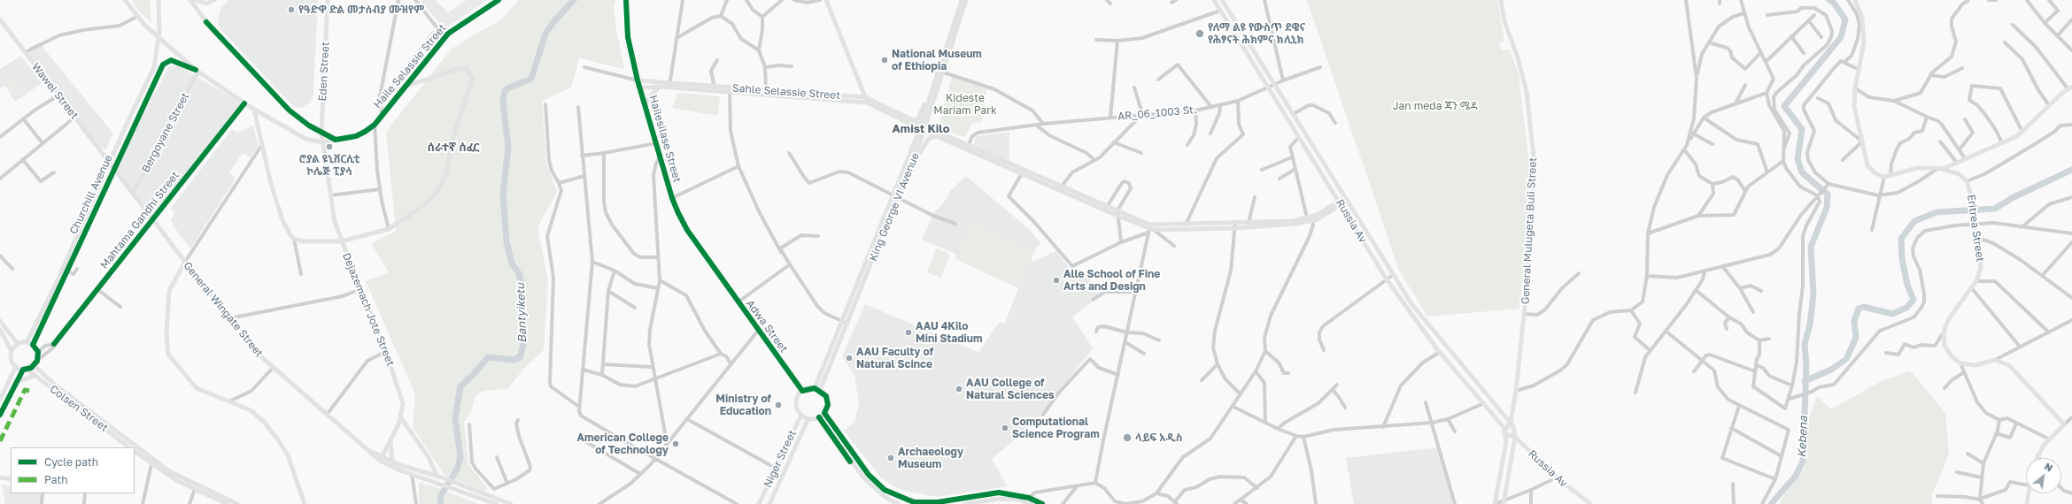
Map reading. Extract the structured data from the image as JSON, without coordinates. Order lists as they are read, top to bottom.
{
  "streets": {
    "main road": [
      "Haile Selassie Street",
      "Eden Street",
      "Wawel Street",
      "Sahle Selassie Street",
      "Bergoyane Street",
      "Hailesilase Street",
      "Churchill Avenue",
      "King George VI Avenue",
      "Russia Av",
      "Eritrea Street",
      "General Mulugeta Buli Street",
      "General Wingate Street",
      "Dejazemach Jote Street",
      "Adwa Street",
      "Colsen Street",
      "Niger Street"
    ],
    "street": ["AR_06_1003 St.", "Mahtama Gandhi Street"]
  },
  "crossings": [
    ["Haile Selassie Street", "Eden Street"],
    ["Eden Street", "Dejazemach Jote Street"],
    ["Wawel Street", "Churchill Avenue"],
    ["Wawel Street", "General Wingate Street"],
    ["Sahle Selassie Street", "Hailesilase Street"],
    ["Sahle Selassie Street", "King George VI Avenue"],
    ["AR_06_1003 St.", "Russia Av"],
    ["Bergoyane Street", "Churchill Avenue"],
    ["Bergoyane Street", "General Wingate Street"],
    ["Hailesilase Street", "Adwa Street"],
    ["Churchill Avenue", "Mahtama Gandhi Street"],
    ["Churchill Avenue", "General Wingate Street"],
    ["Churchill Avenue", "Colsen Street"],
    ["King George VI Avenue", "Adwa Street"],
    ["King George VI Avenue", "Niger Street"],
    ["Mahtama Gandhi Street", "General Wingate Street"],
    ["Mahtama Gandhi Street", "Colsen Street"],
    ["Russia Av", "General Mulugeta Buli Street"],
    ["General Wingate Street", "Dejazemach Jote Street"],
    ["Adwa Street", "Niger Street"]
  ],
  "districts": ["Amist Kilo", "ሰራተኛ ሰፈር"],
  "water": ["Bantyiketu", "Kebena"],
  "parks": ["Kideste Mariam Park", "Jan meda ጃን ሜዳ"],
  "places": [
    "የዓድዋ ድል መታሰብያ ሙዝየም",
    "የለማ ልዩ የውስጥ ደዌና የሕፃናት ሕክምና ክሊኒክ",
    "National Museum of Ethiopia",
    "ሮያል ዩኒቨርሲቲ ኮሌጅ ፒያሳ",
    "Alle School of Fine Arts and Design",
    "AAU 4Kilo Mini Stadium",
    "AAU Faculty of Natural Scince",
    "AAU College of Natural Sciences",
    "Ministry of Education",
    "Computational Science Program",
    "ላይፍ አዲስ",
    "American College of Technology",
    "Archaeology Museum"
  ],
  "legend": ["Cycle path", "Path"],
  "north": "top right"
}
